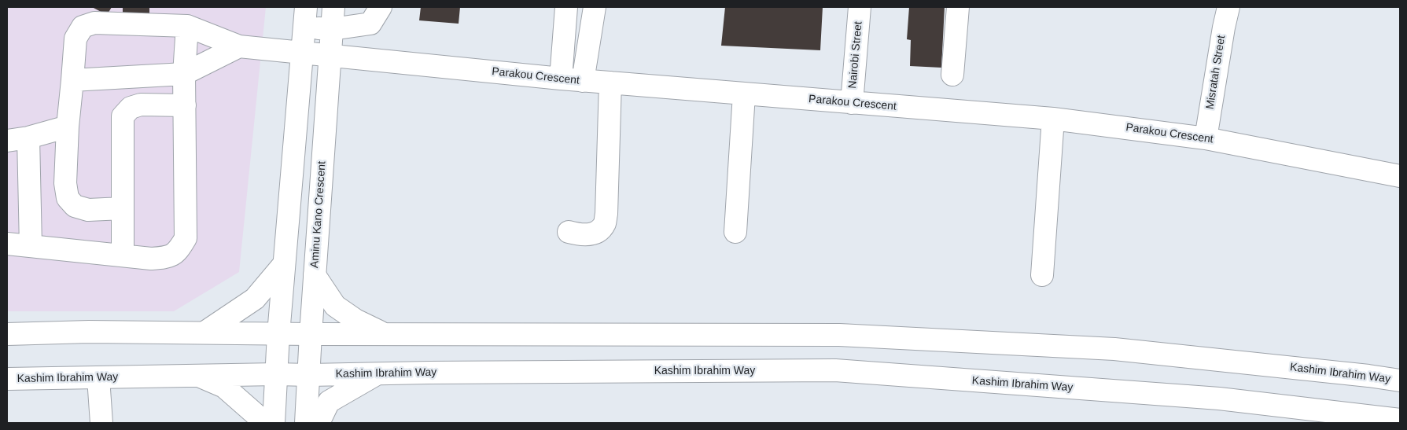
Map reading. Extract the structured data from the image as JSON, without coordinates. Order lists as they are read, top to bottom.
{
  "streets": {
    "main road": [
      "Nairobi Street",
      "Misratah Street",
      "Parakou Crescent",
      "Aminu Kano Crescent",
      "Kashim Ibrahim Way"
    ]
  },
  "crossings": [
    ["Nairobi Street", "Parakou Crescent"],
    ["Misratah Street", "Parakou Crescent"],
    ["Parakou Crescent", "Aminu Kano Crescent"],
    ["Aminu Kano Crescent", "Kashim Ibrahim Way"]
  ]
}
